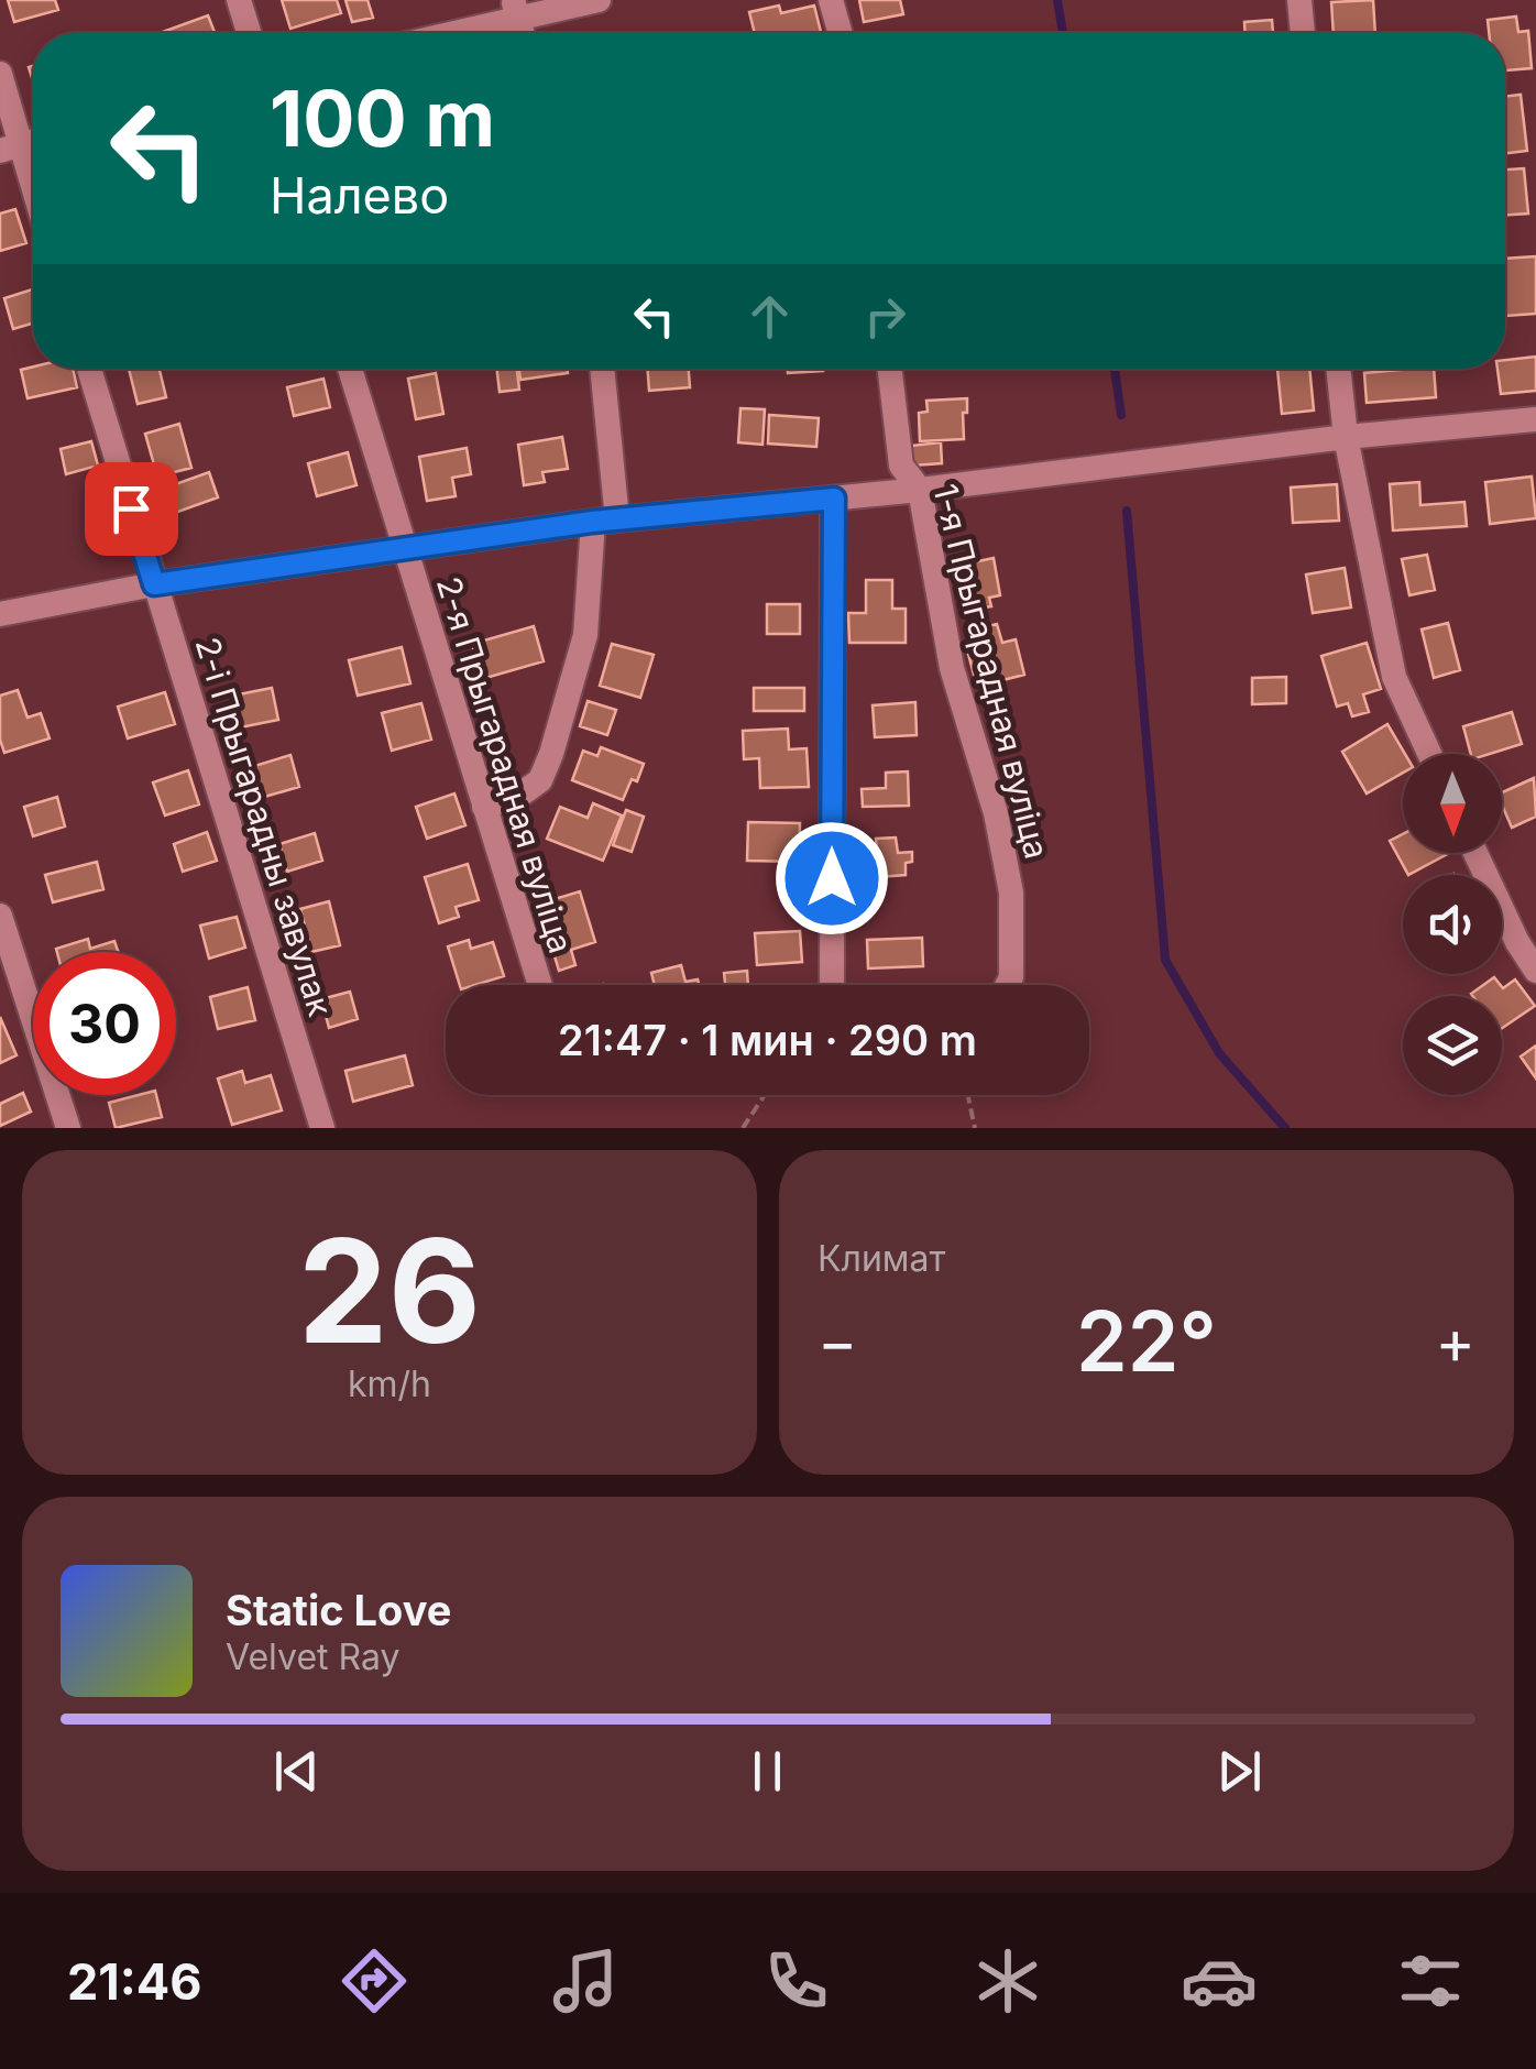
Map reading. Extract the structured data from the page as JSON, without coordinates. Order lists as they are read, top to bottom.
{
  "streets": {
    "street": ["1-я Прыгарадная вуліца", "2-я Прыгарадная вуліца", "2-і Прыгарадны завулак"]
  },
  "north": "bottom",
  "page": {
    "turn": ["100 m", "Налево"],
    "limit": "30",
    "trip": "21:47 · 1 мин · 290 m",
    "tile": [
      ["26", "km/h"],
      "Климат"
    ],
    "heat": ["−", "22°", "+"],
    "song": ["Static Love", "Velvet Ray"],
    "tabs": "21:46"
  }
}
